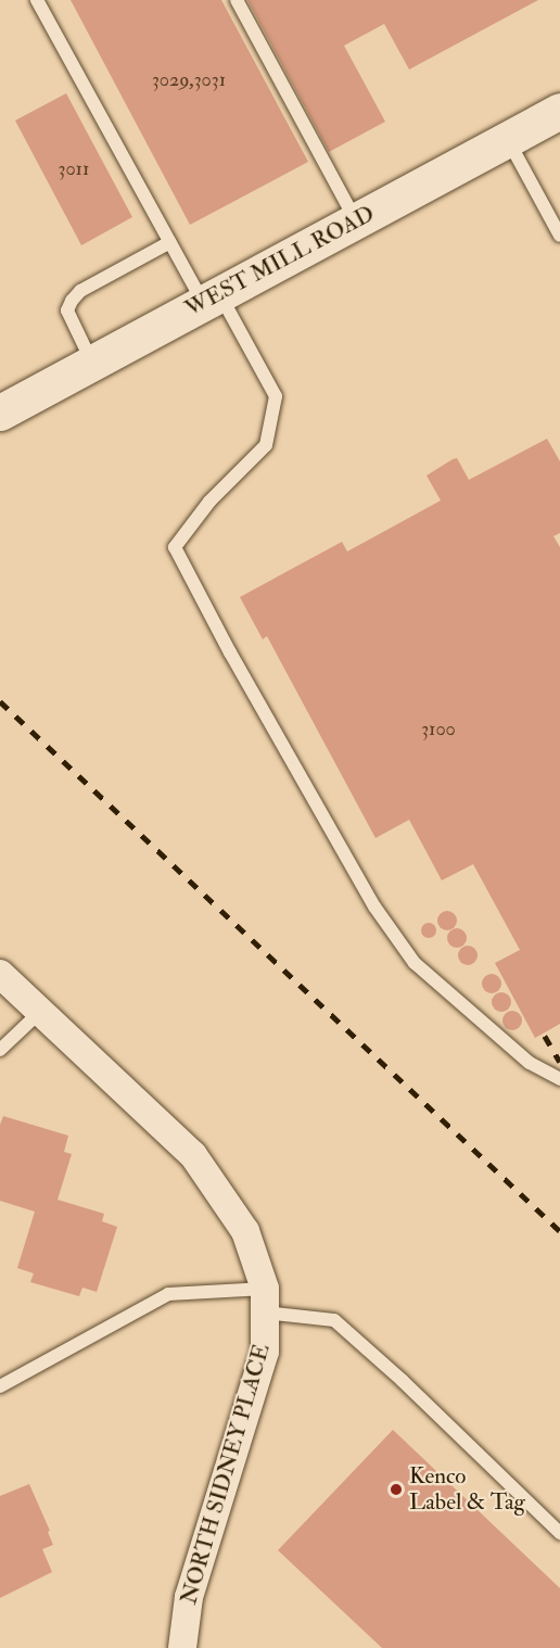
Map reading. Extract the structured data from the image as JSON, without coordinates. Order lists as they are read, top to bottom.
{
  "streets": {
    "main road": ["WEST MILL ROAD"],
    "street": ["NORTH SIDNEY PLACE"]
  },
  "places": ["Kenco Label & Tag"],
  "house_numbers": ["3029,3031", "3011", "3100"]
}
